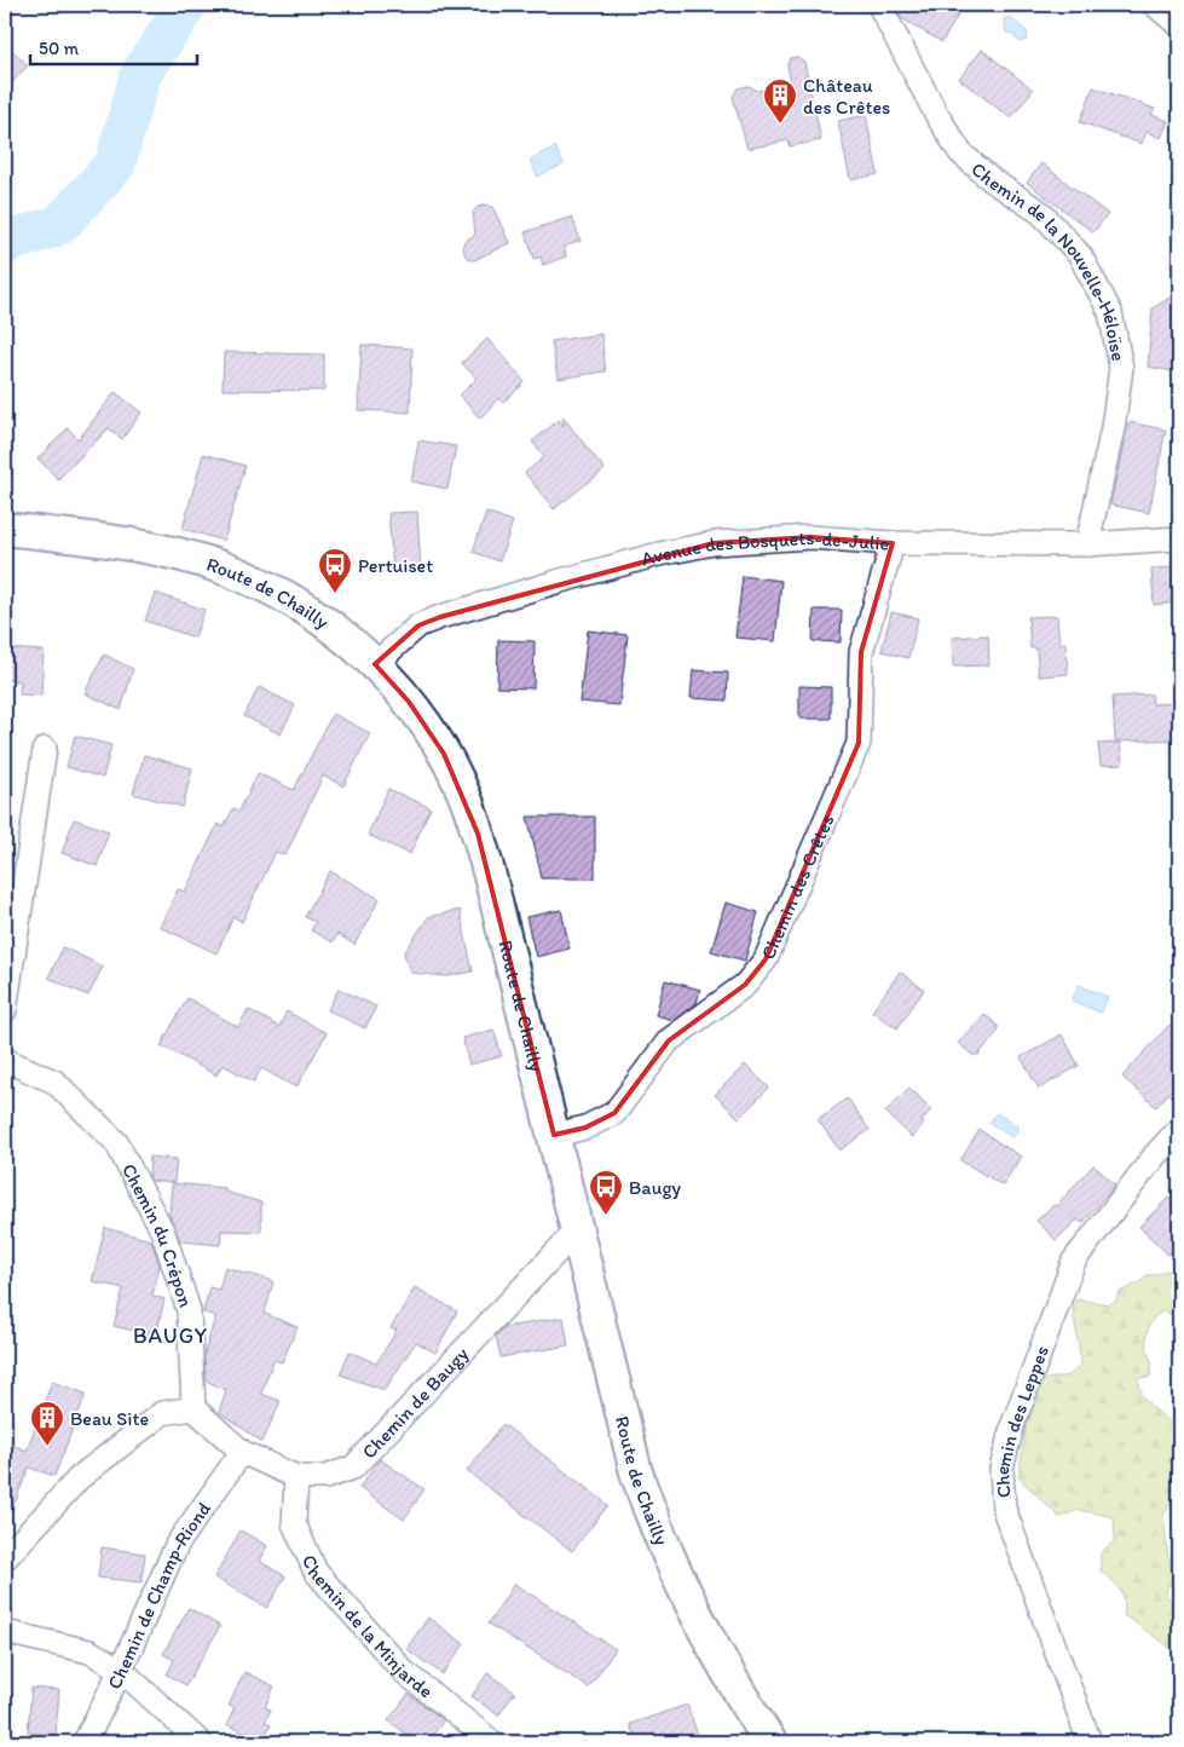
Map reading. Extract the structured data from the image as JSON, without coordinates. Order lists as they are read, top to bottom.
{
  "streets": {
    "main road": ["Route de Chailly"],
    "street": [
      "Chemin de la Nouvelle-Héloïse",
      "Avenue des Bosquets-de-Julie",
      "Chemin des Crêtes",
      "Chemin du Crépon",
      "Chemin de Baugy",
      "Chemin des Leppes",
      "Chemin de Champ-Riond",
      "Chemin de la Minjarde"
    ]
  },
  "crossings": [
    ["Chemin de la Nouvelle-Héloïse", "Avenue des Bosquets-de-Julie"],
    ["Avenue des Bosquets-de-Julie", "Route de Chailly"],
    ["Avenue des Bosquets-de-Julie", "Chemin des Crêtes"],
    ["Route de Chailly", "Chemin des Crêtes"],
    ["Route de Chailly", "Chemin de Baugy"],
    ["Chemin du Crépon", "Chemin de Baugy"],
    ["Chemin de Baugy", "Chemin de Champ-Riond"],
    ["Chemin de Baugy", "Chemin de la Minjarde"]
  ],
  "districts": ["BAUGY"],
  "places": {
    "building": ["Château des Crêtes", "Beau Site"],
    "bus stop": ["Pertuiset", "Baugy"]
  },
  "scale_bar": "50 m"
}
